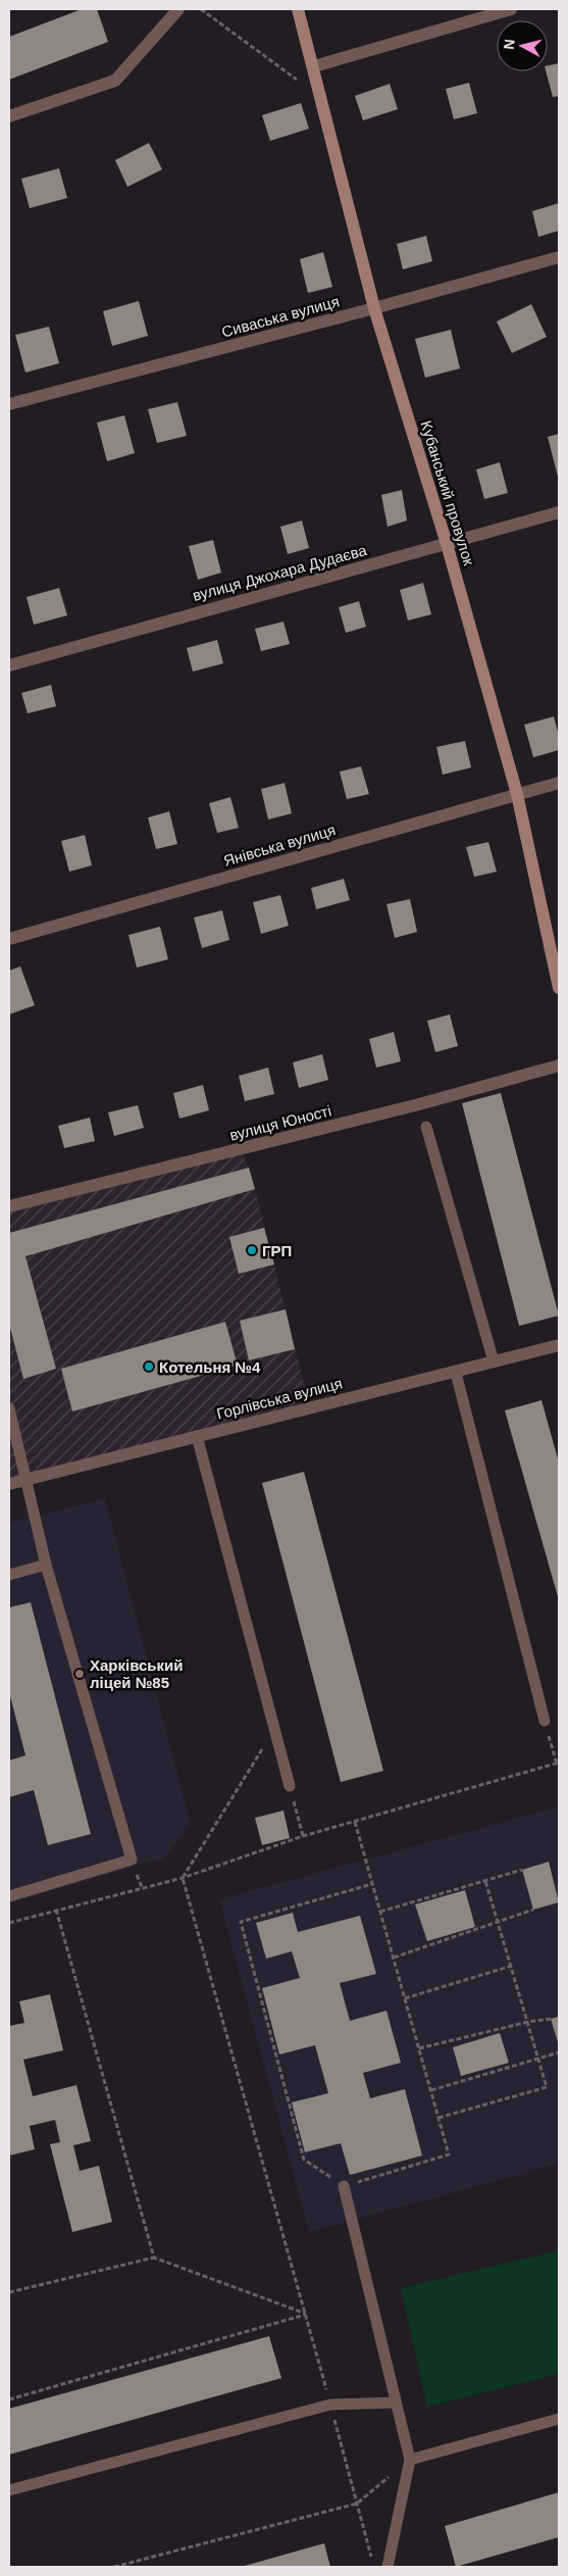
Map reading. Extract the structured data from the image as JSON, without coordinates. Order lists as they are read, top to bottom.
{
  "streets": {
    "street": [
      "Сиваська вулиця",
      "Кубанський провулок",
      "вулиця Джохара Дудаєва",
      "Янівська вулиця",
      "вулиця Юності",
      "Горлівська вулиця"
    ]
  },
  "crossings": [
    ["Сиваська вулиця", "Кубанський провулок"],
    ["Кубанський провулок", "вулиця Джохара Дудаєва"],
    ["Кубанський провулок", "Янівська вулиця"]
  ],
  "places": ["ГРП", "Котельня №4", "Харківський ліцей №85"],
  "north": "left"
}
